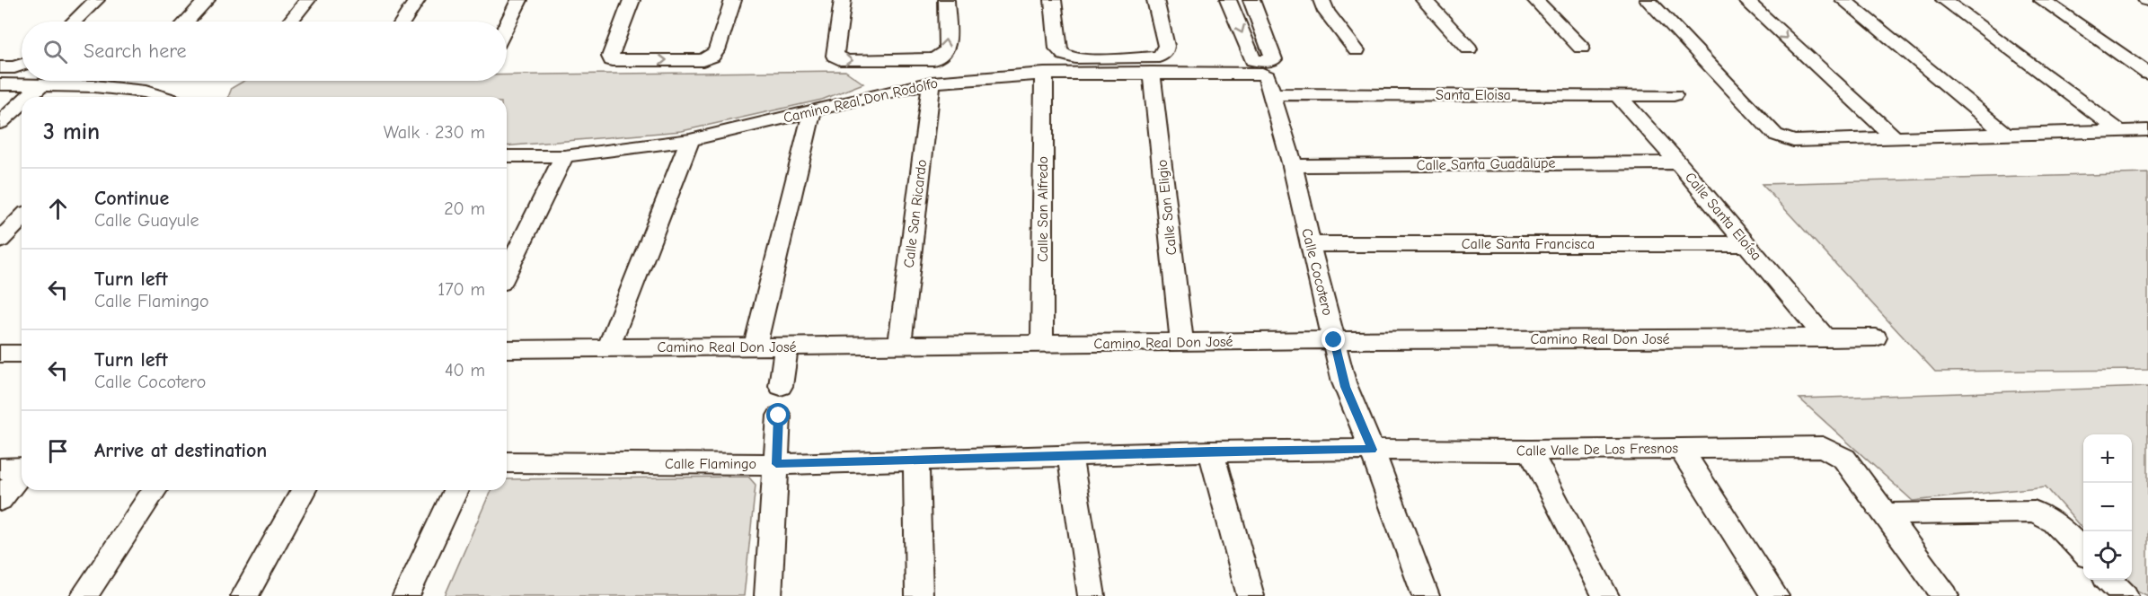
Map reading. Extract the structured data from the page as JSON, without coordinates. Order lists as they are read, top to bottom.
{
  "streets": {
    "street": [
      "Santa Eloisa",
      "Camino Real Don Rodolfo",
      "Calle Santa Guadalupe",
      "Calle San Eligio",
      "Calle San Alfredo",
      "Calle San Ricardo",
      "Calle Santa Eloísa",
      "Calle Santa Francisca",
      "Calle Cocotero",
      "Camino Real Don José",
      "Calle Valle De Los Fresnos",
      "Calle Flamingo"
    ]
  },
  "crossings": [
    ["Santa Eloisa", "Calle Santa Eloísa"],
    ["Santa Eloisa", "Calle Cocotero"],
    ["Camino Real Don Rodolfo", "Calle San Eligio"],
    ["Camino Real Don Rodolfo", "Calle San Alfredo"],
    ["Camino Real Don Rodolfo", "Calle San Ricardo"],
    ["Camino Real Don Rodolfo", "Calle Cocotero"],
    ["Calle Santa Guadalupe", "Calle Santa Eloísa"],
    ["Calle Santa Guadalupe", "Calle Cocotero"],
    ["Calle San Eligio", "Camino Real Don José"],
    ["Calle San Alfredo", "Camino Real Don José"],
    ["Calle San Ricardo", "Camino Real Don José"],
    ["Calle Santa Eloísa", "Calle Santa Francisca"],
    ["Calle Santa Eloísa", "Camino Real Don José"],
    ["Calle Santa Francisca", "Calle Cocotero"],
    ["Calle Cocotero", "Camino Real Don José"],
    ["Calle Cocotero", "Calle Valle De Los Fresnos"],
    ["Calle Cocotero", "Calle Flamingo"],
    ["Calle Valle De Los Fresnos", "Calle Flamingo"]
  ],
  "page": {
    "search": "Search here",
    "heading": ["3 min", "Walk · 230 m"],
    "list": [
      ["Continue", "Calle Guayule", "20 m"],
      ["Turn left", "Calle Flamingo", "170 m"],
      ["Turn left", "Calle Cocotero", "40 m"],
      "Arrive at destination"
    ],
    "map_buttons": ["+", "−"]
  }
}
